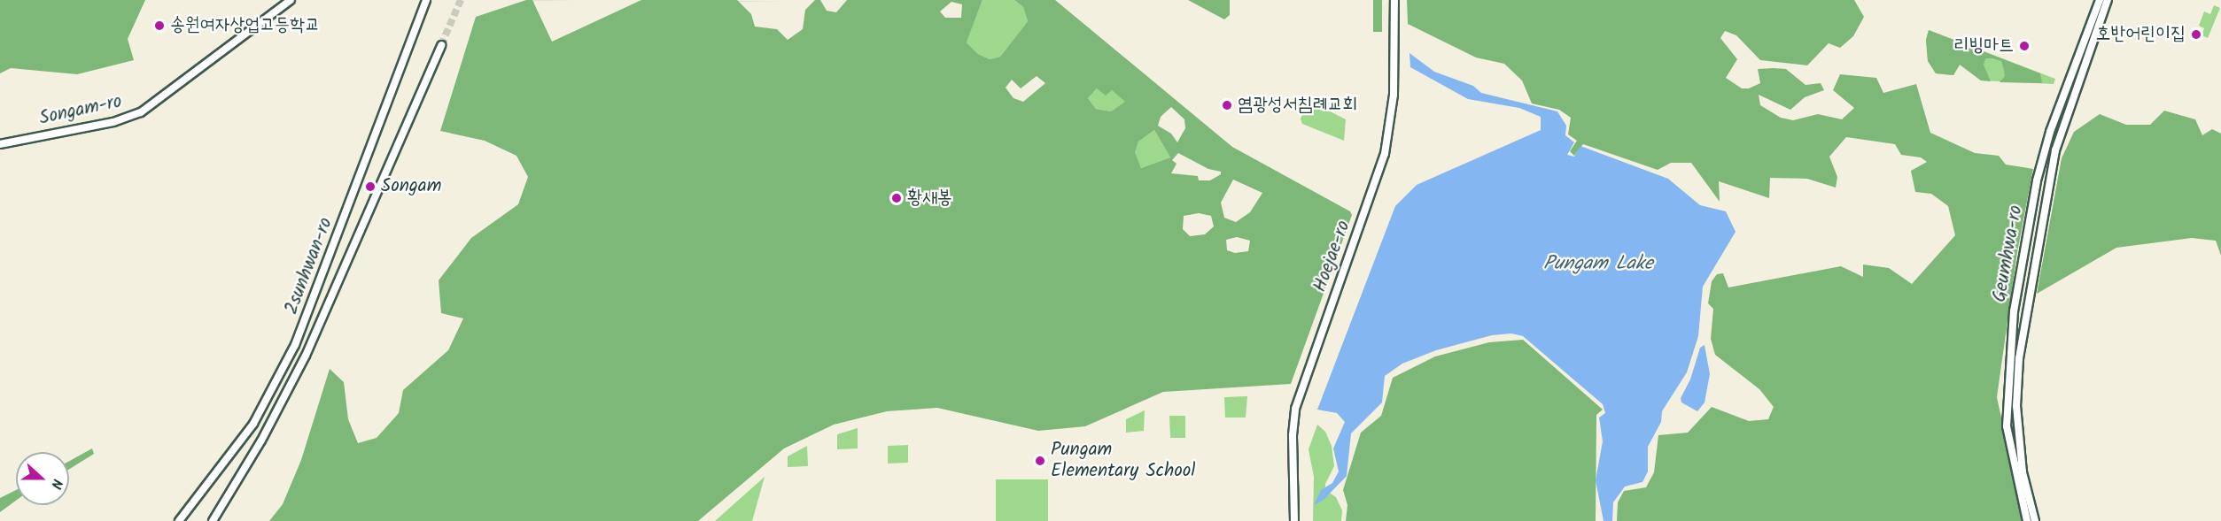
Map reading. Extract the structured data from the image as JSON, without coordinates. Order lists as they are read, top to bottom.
{
  "streets": {
    "highway": ["2sunhwan-ro"],
    "main road": ["Songam-ro", "Geumhwa-ro", "Hoejae-ro"]
  },
  "water": ["Pungam Lake"],
  "places": [
    "송원여자상업고등학교",
    "호반어린이집",
    "리빙마트",
    "염광성서침례교회",
    "Songam",
    "황새봉",
    "Pungam Elementary School"
  ],
  "north": "right"
}
